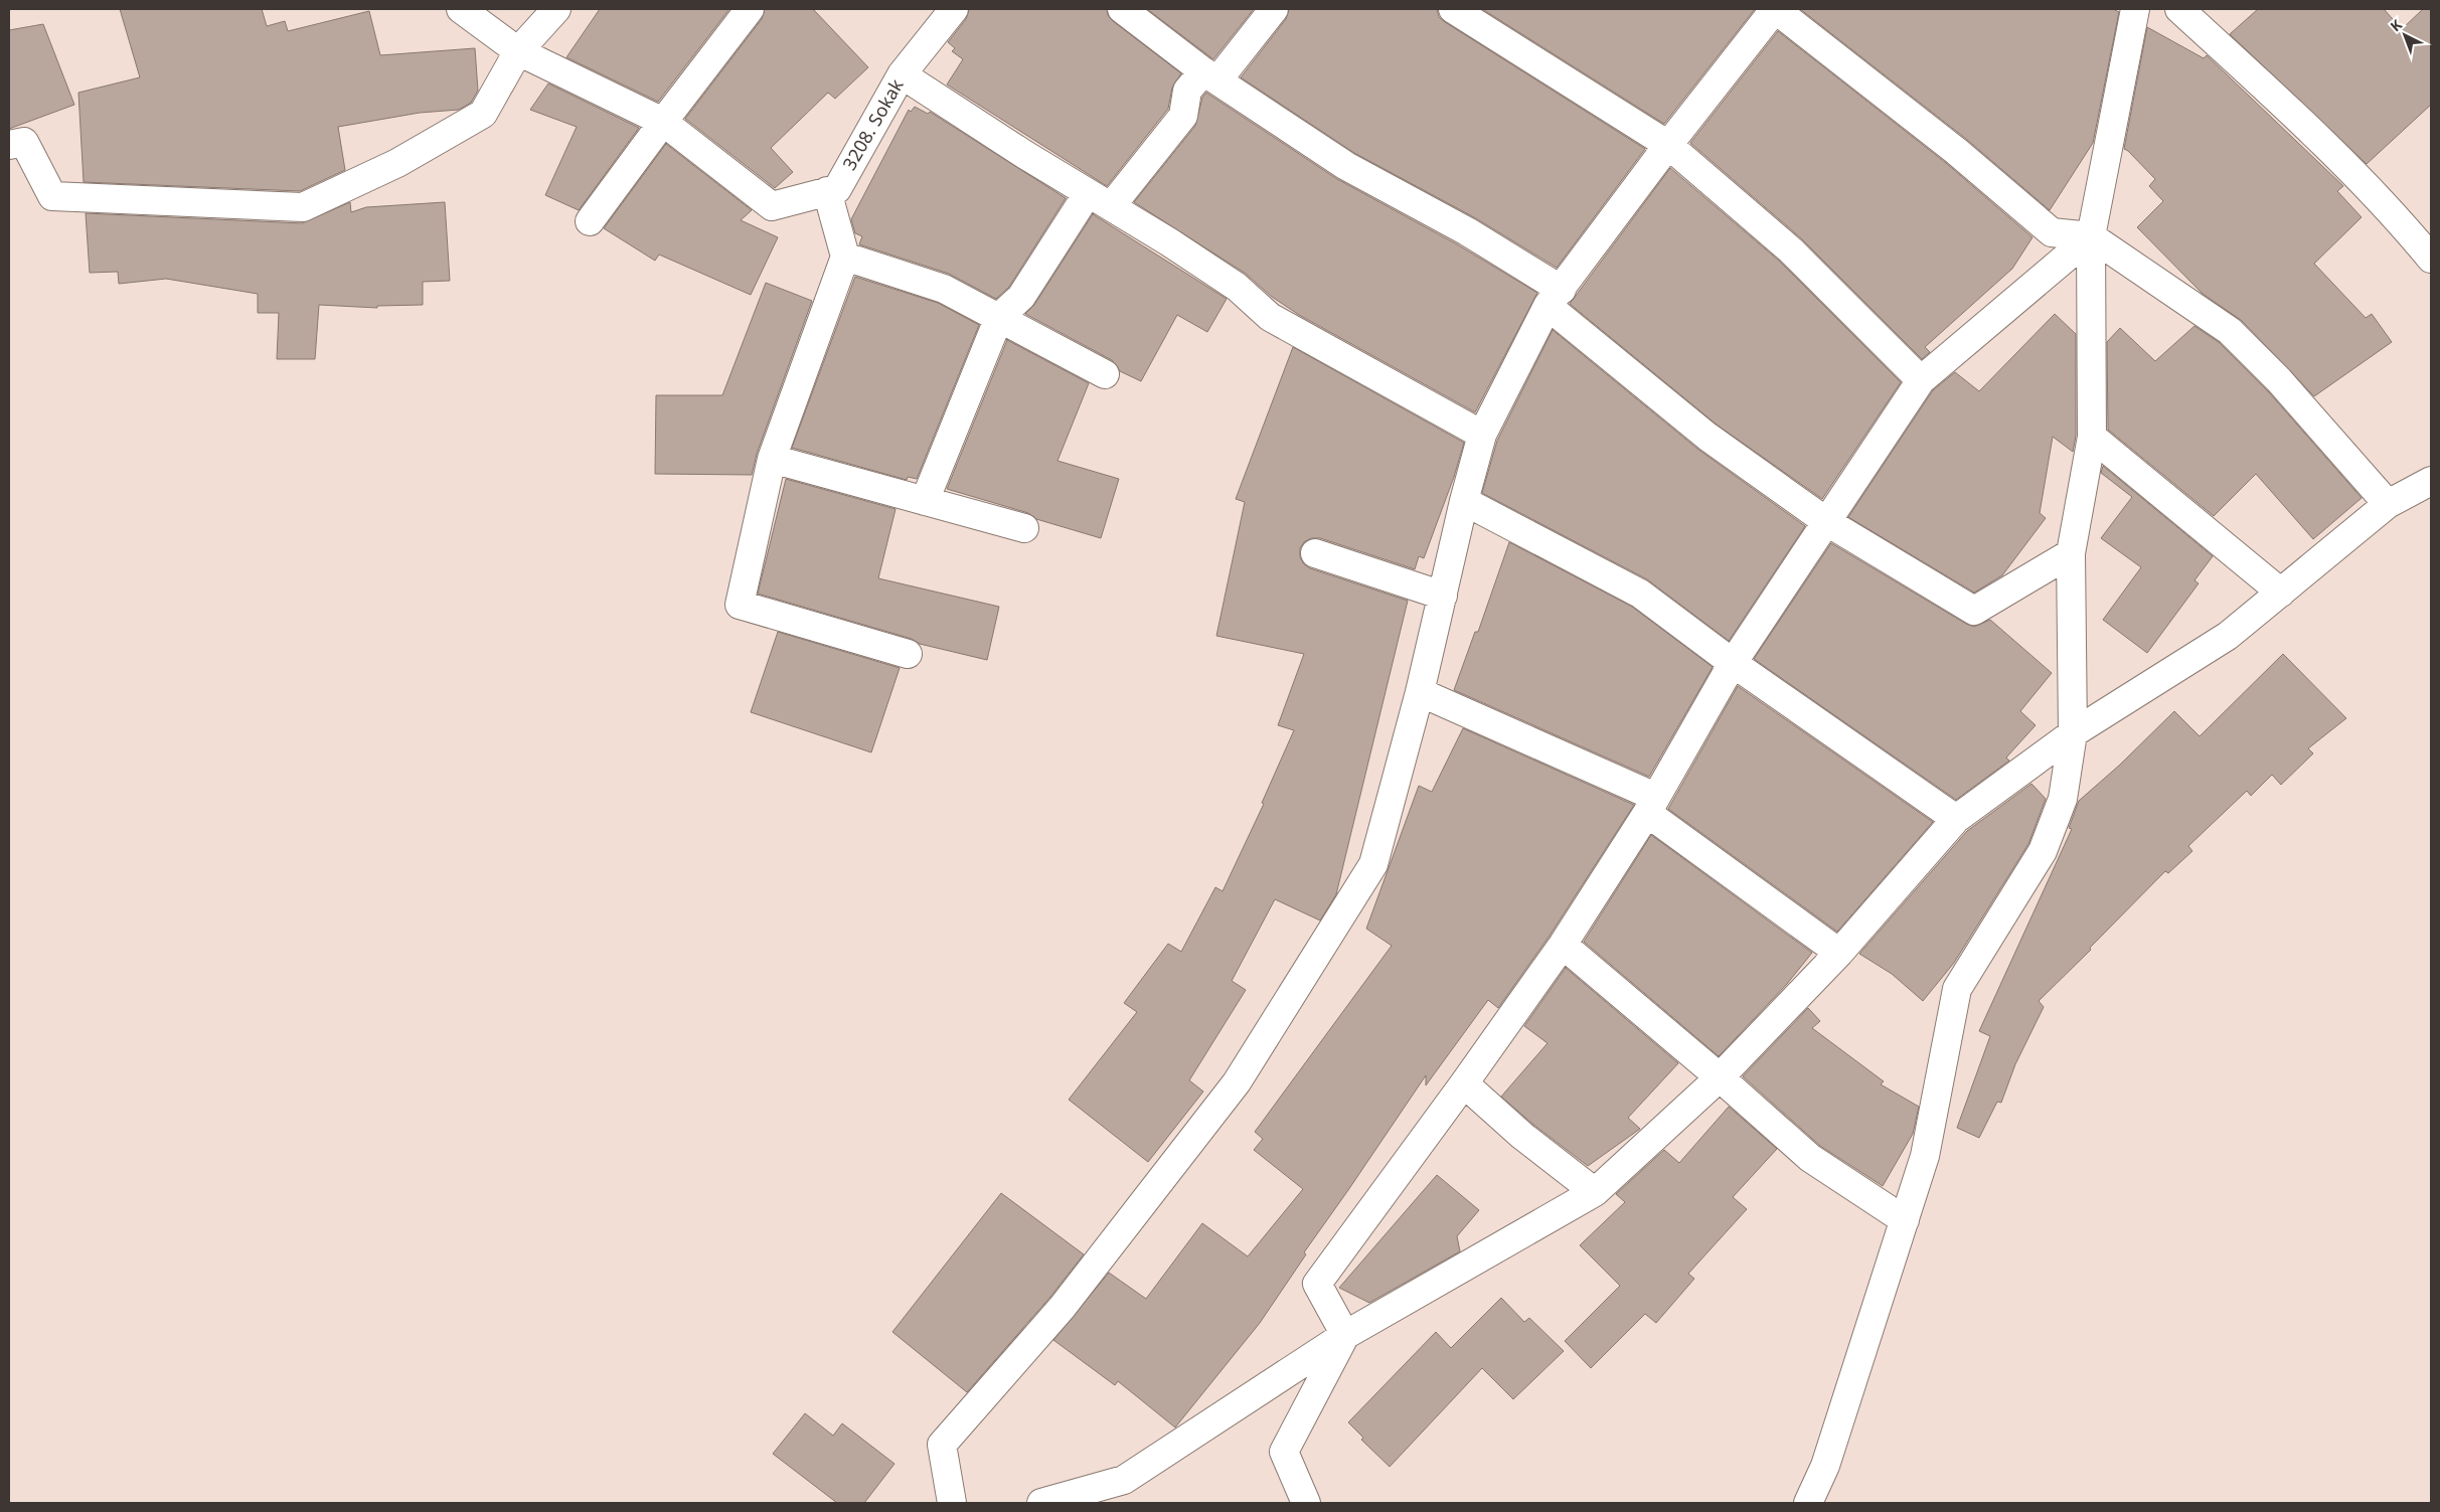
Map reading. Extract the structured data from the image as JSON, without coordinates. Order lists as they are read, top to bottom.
{
  "streets": {
    "street": ["3208. Sokak"]
  },
  "north": "top left"
}
